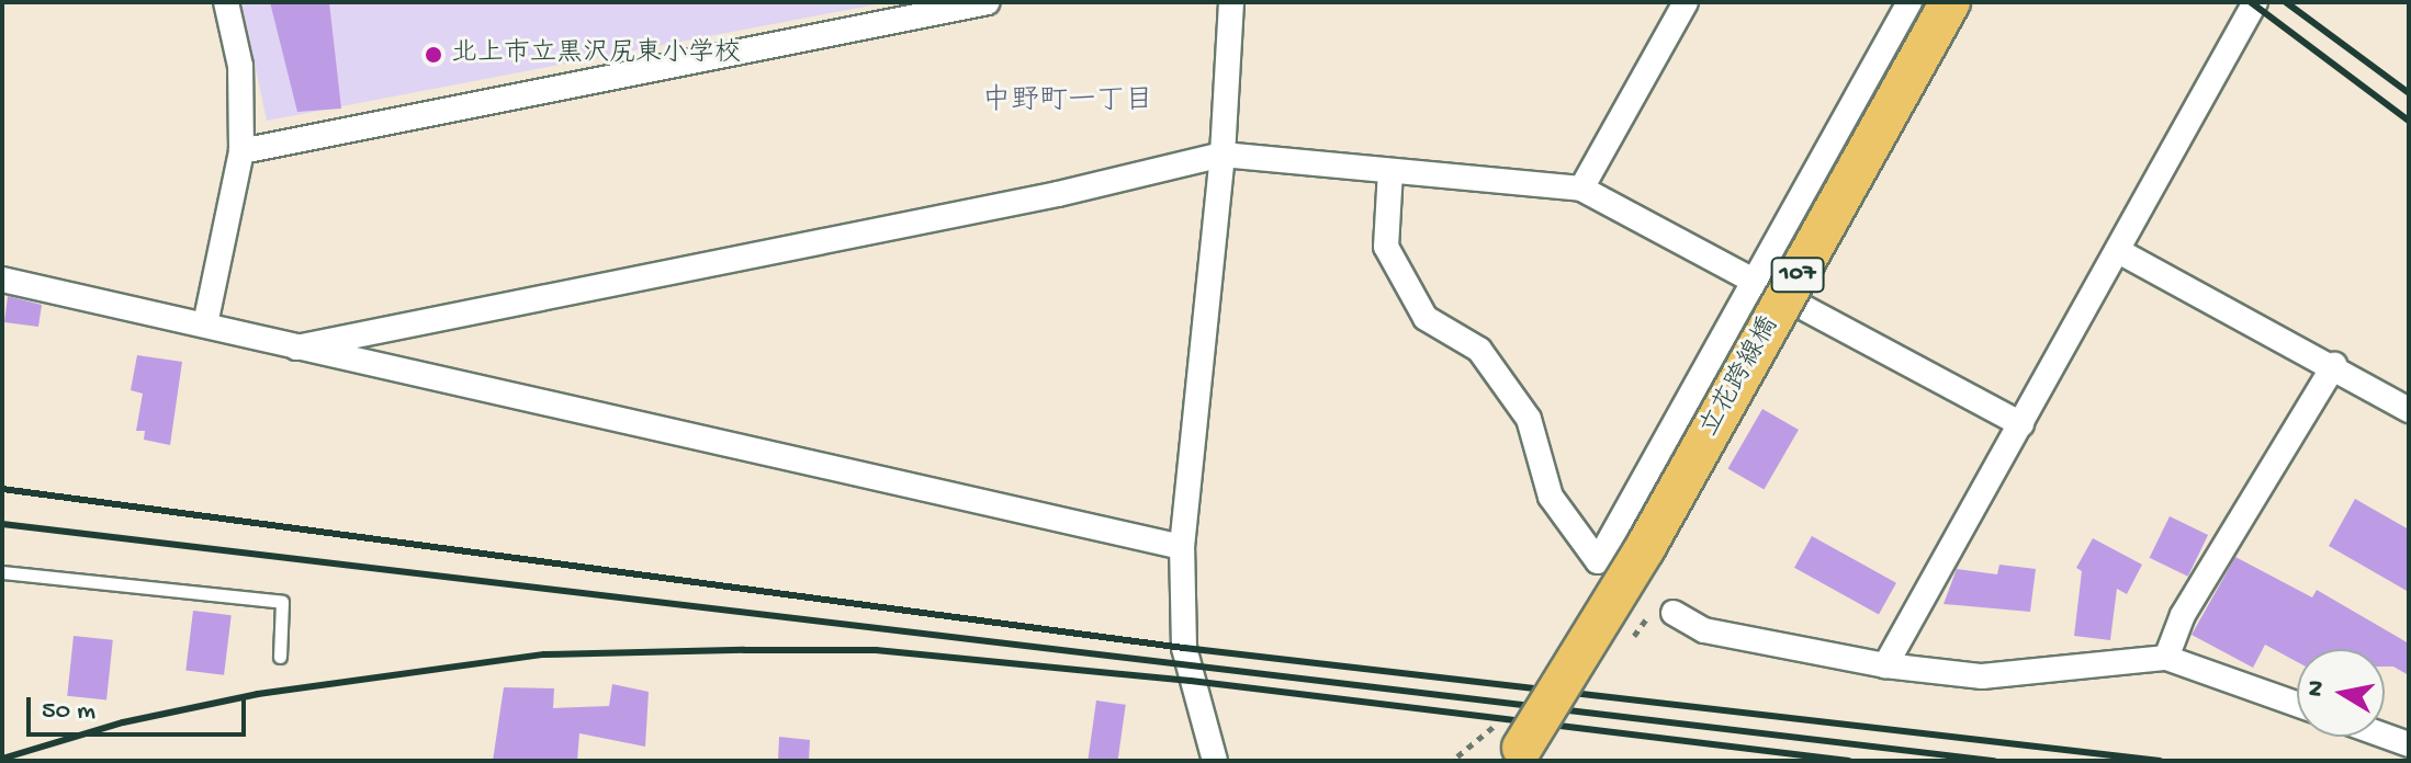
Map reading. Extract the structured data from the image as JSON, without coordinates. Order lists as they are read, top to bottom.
{
  "streets": {
    "highway": ["107", "立花跨線橋"]
  },
  "districts": ["中野町一丁目"],
  "places": ["北上市立黒沢尻東小学校"],
  "scale_bar": "50 m",
  "north": "left"
}
